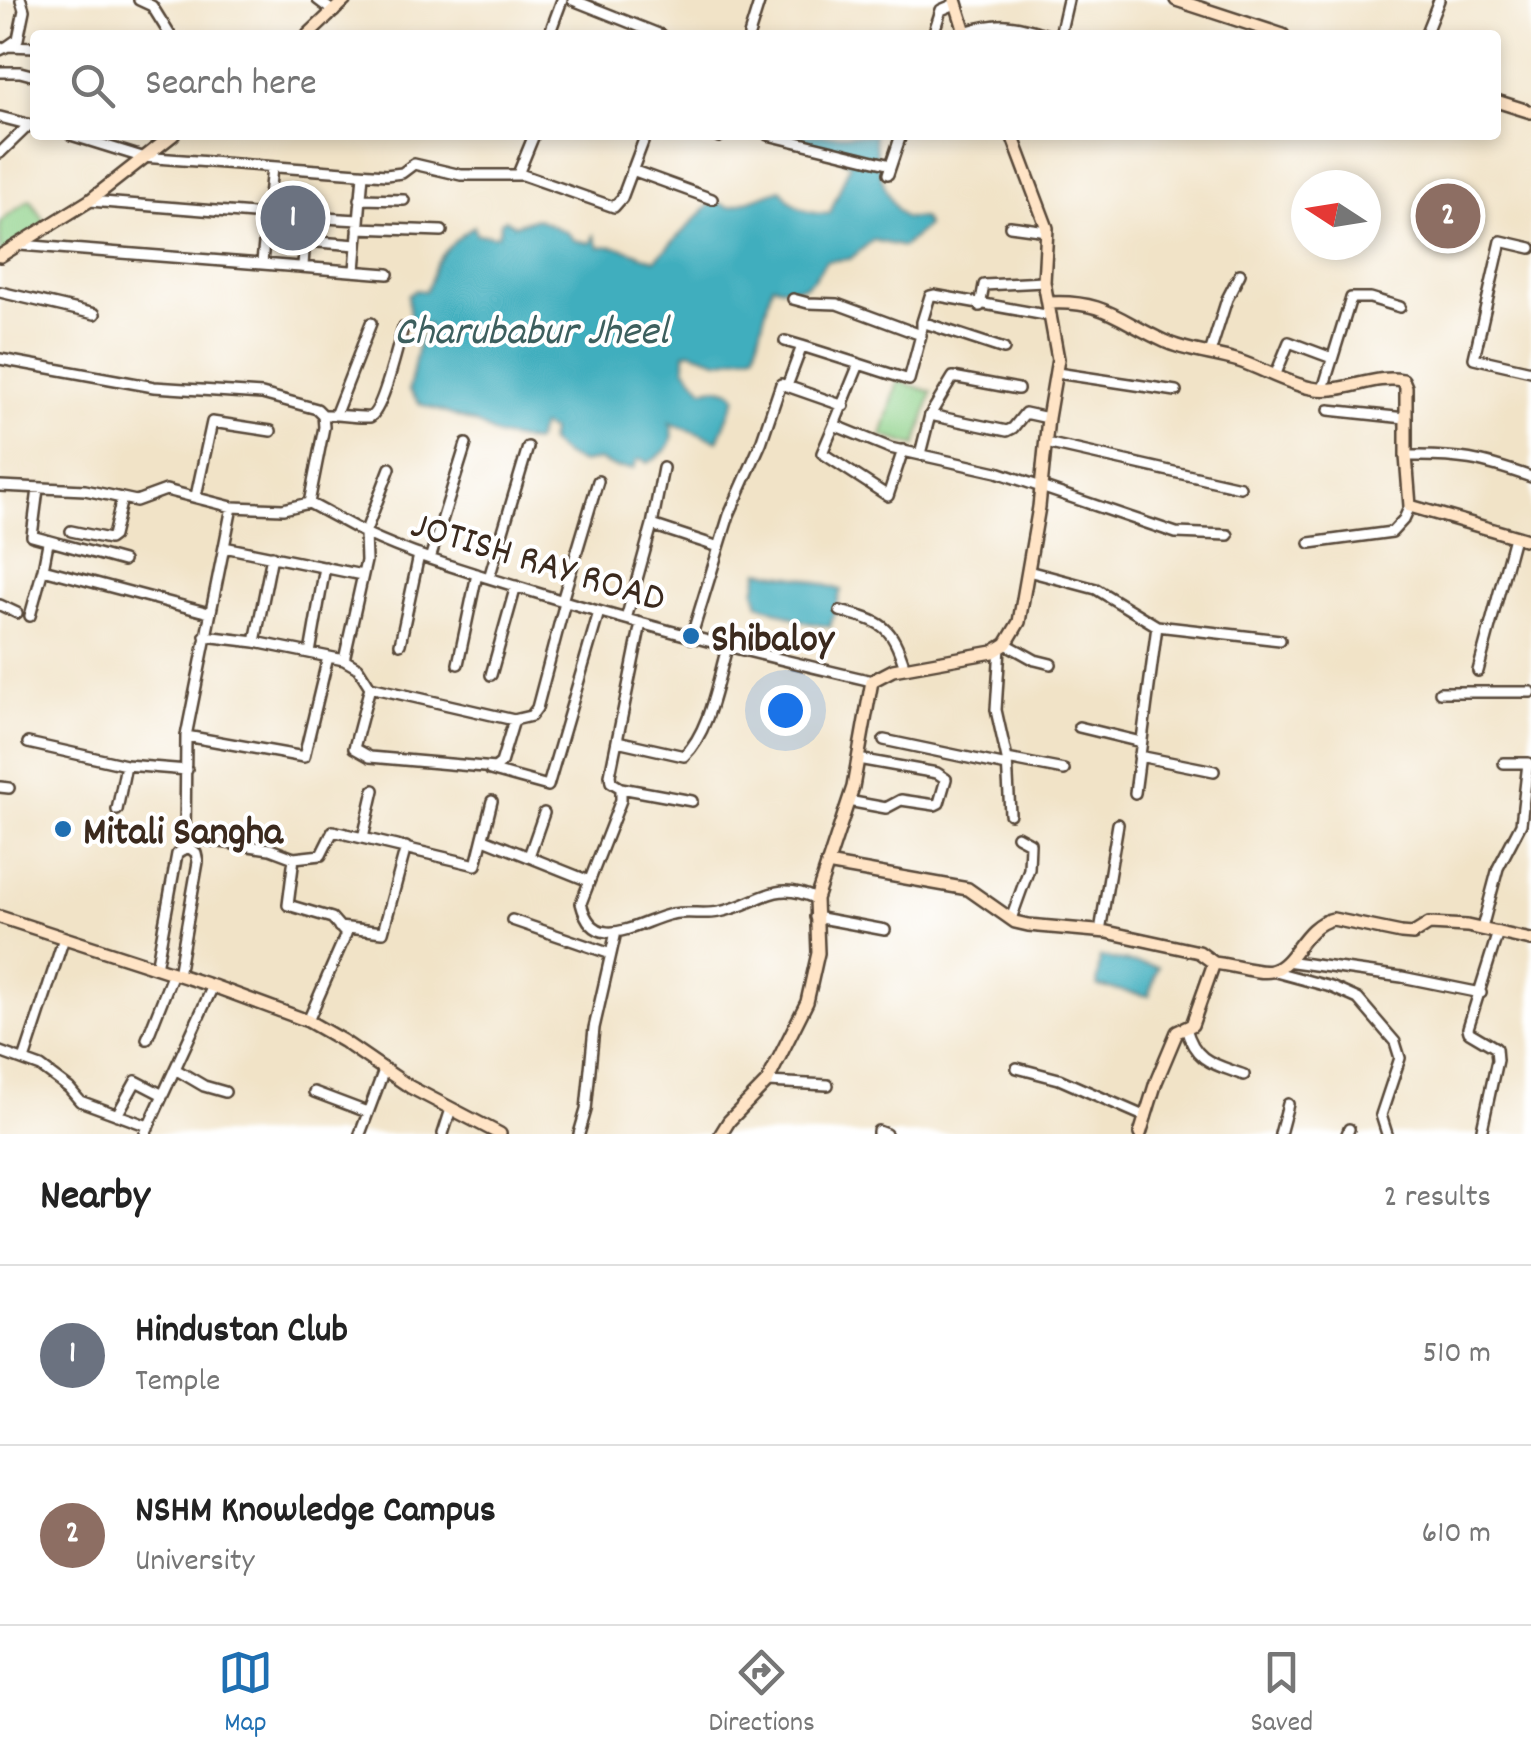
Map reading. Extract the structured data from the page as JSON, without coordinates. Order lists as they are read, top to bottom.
{
  "streets": {
    "street": ["JOTISH RAY ROAD"]
  },
  "water": ["Charubabur Jheel"],
  "places": ["Shibaloy", "Mitali Sangha"],
  "north": "left",
  "page": {
    "search": "Search here",
    "pins": ["2", "1"],
    "heading": ["Nearby", "2 results"],
    "list": [
      {
        "mark": "1",
        "name": "Hindustan Club",
        "note": "Temple",
        "value": "510 m"
      },
      {
        "mark": "2",
        "name": "NSHM Knowledge Campus",
        "note": "University",
        "value": "610 m"
      }
    ],
    "nav": ["Map", "Directions", "Saved"]
  }
}
